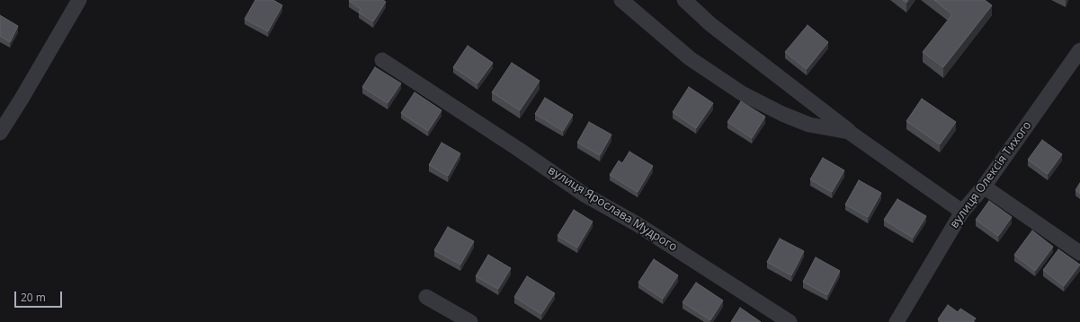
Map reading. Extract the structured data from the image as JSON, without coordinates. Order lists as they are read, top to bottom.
{
  "streets": {
    "street": ["вулиця Олексія Тихого", "вулиця Ярослава Мудрого"]
  },
  "scale_bar": "20 m"
}
